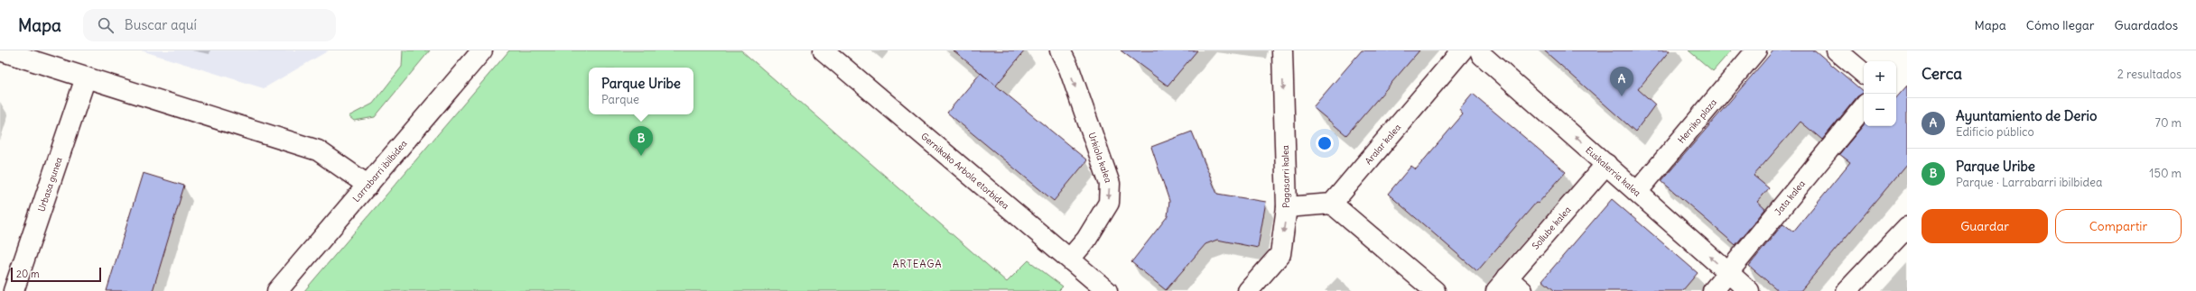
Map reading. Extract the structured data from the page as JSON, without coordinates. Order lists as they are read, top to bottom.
{
  "streets": {
    "street": [
      "Herriko plaza",
      "Aralar kalea",
      "Urkiola kalea",
      "Gernikako Arbola etorbidea",
      "Larrabarri ibilbidea",
      "Euskalerria kalea",
      "Pagasarri kalea",
      "Urbasa gunea",
      "Jata kalea",
      "Sollube kalea"
    ]
  },
  "crossings": [
    ["Herriko plaza", "Euskalerria kalea"],
    ["Urkiola kalea", "Gernikako Arbola etorbidea"],
    ["Euskalerria kalea", "Jata kalea"],
    ["Euskalerria kalea", "Sollube kalea"]
  ],
  "one_way": ["Urkiola kalea", "Euskalerria kalea", "Pagasarri kalea"],
  "districts": ["ARTEAGA"],
  "scale_bar": "20 m",
  "page": {
    "header": "Mapa",
    "search": "Buscar aquí",
    "nav": ["Mapa", "Cómo llegar", "Guardados"],
    "heading": ["Cerca", "2 resultados"],
    "map_buttons": ["+", "−"],
    "pins": ["A", "B"],
    "popup": ["Parque Uribe", "Parque"],
    "list": [
      {
        "mark": "A",
        "name": "Ayuntamiento de Derio",
        "note": "Edificio público",
        "value": "70 m"
      },
      {
        "mark": "B",
        "name": "Parque Uribe",
        "note": "Parque · Larrabarri ibilbidea",
        "value": "150 m"
      }
    ],
    "buttons": ["Guardar", "Compartir"],
    "scale": "20 m"
  }
}
